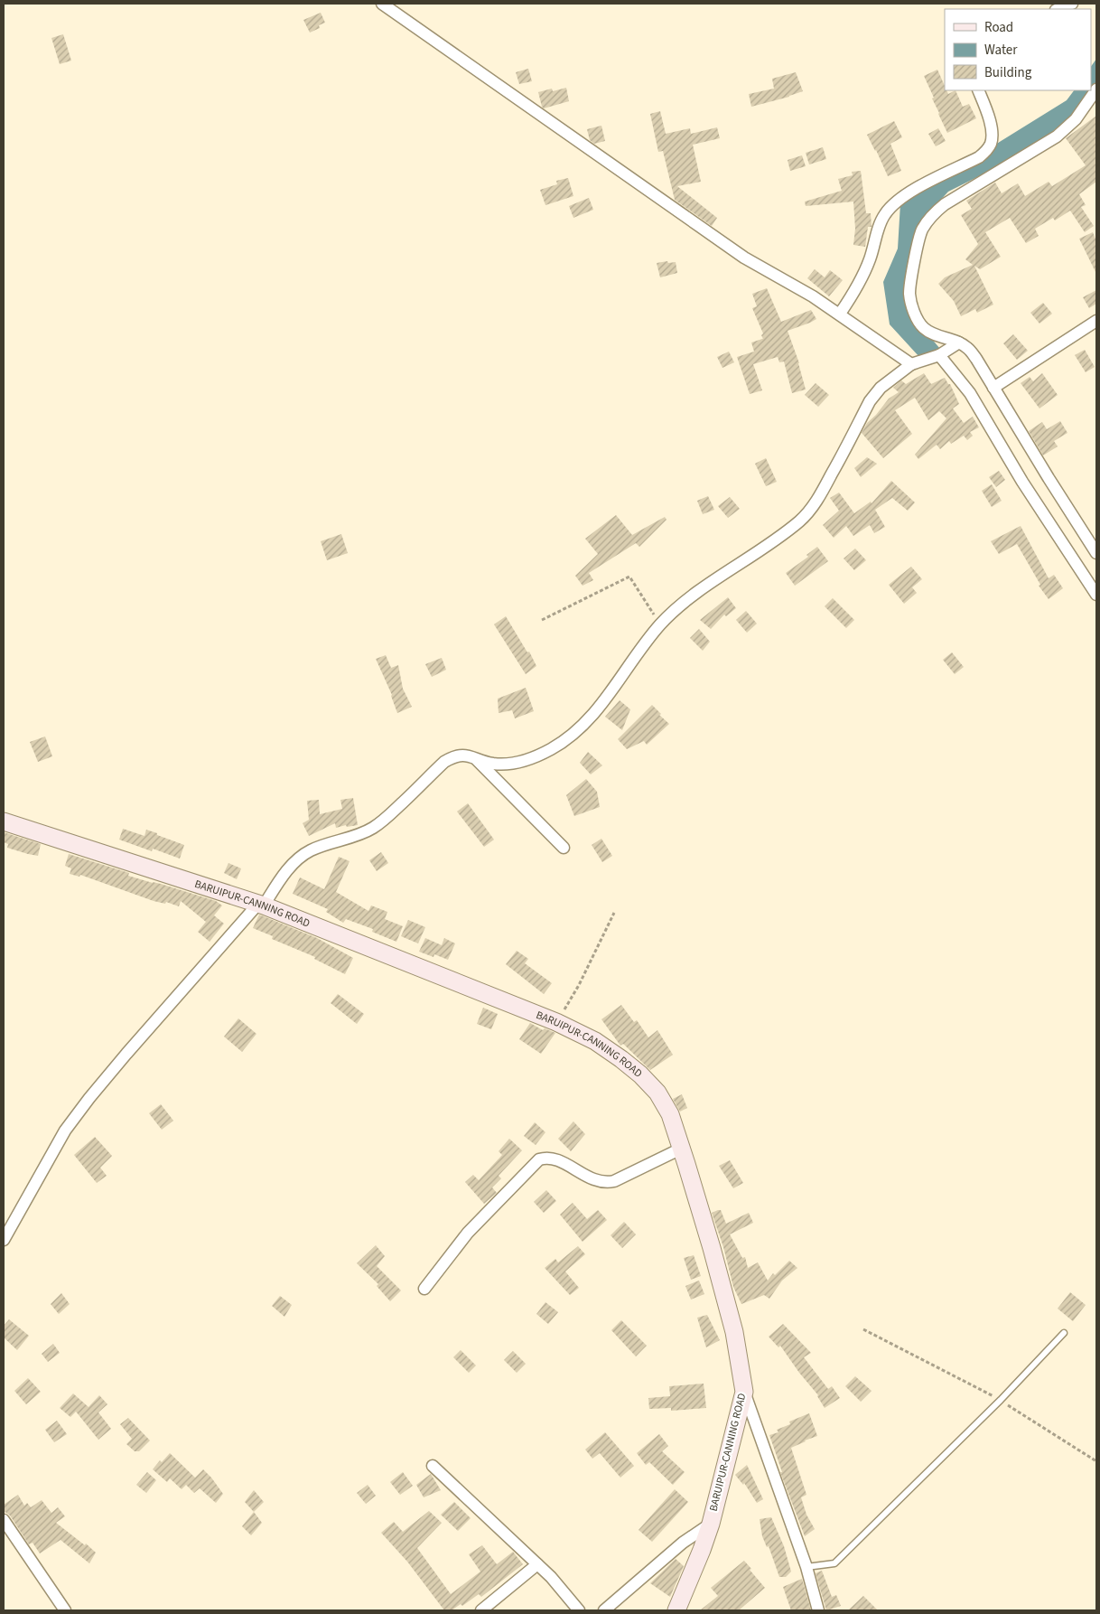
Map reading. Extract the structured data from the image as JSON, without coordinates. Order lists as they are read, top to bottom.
{
  "streets": {
    "main road": ["BARUIPUR-CANNING ROAD"]
  },
  "legend": ["Road", "Water", "Building"]
}
